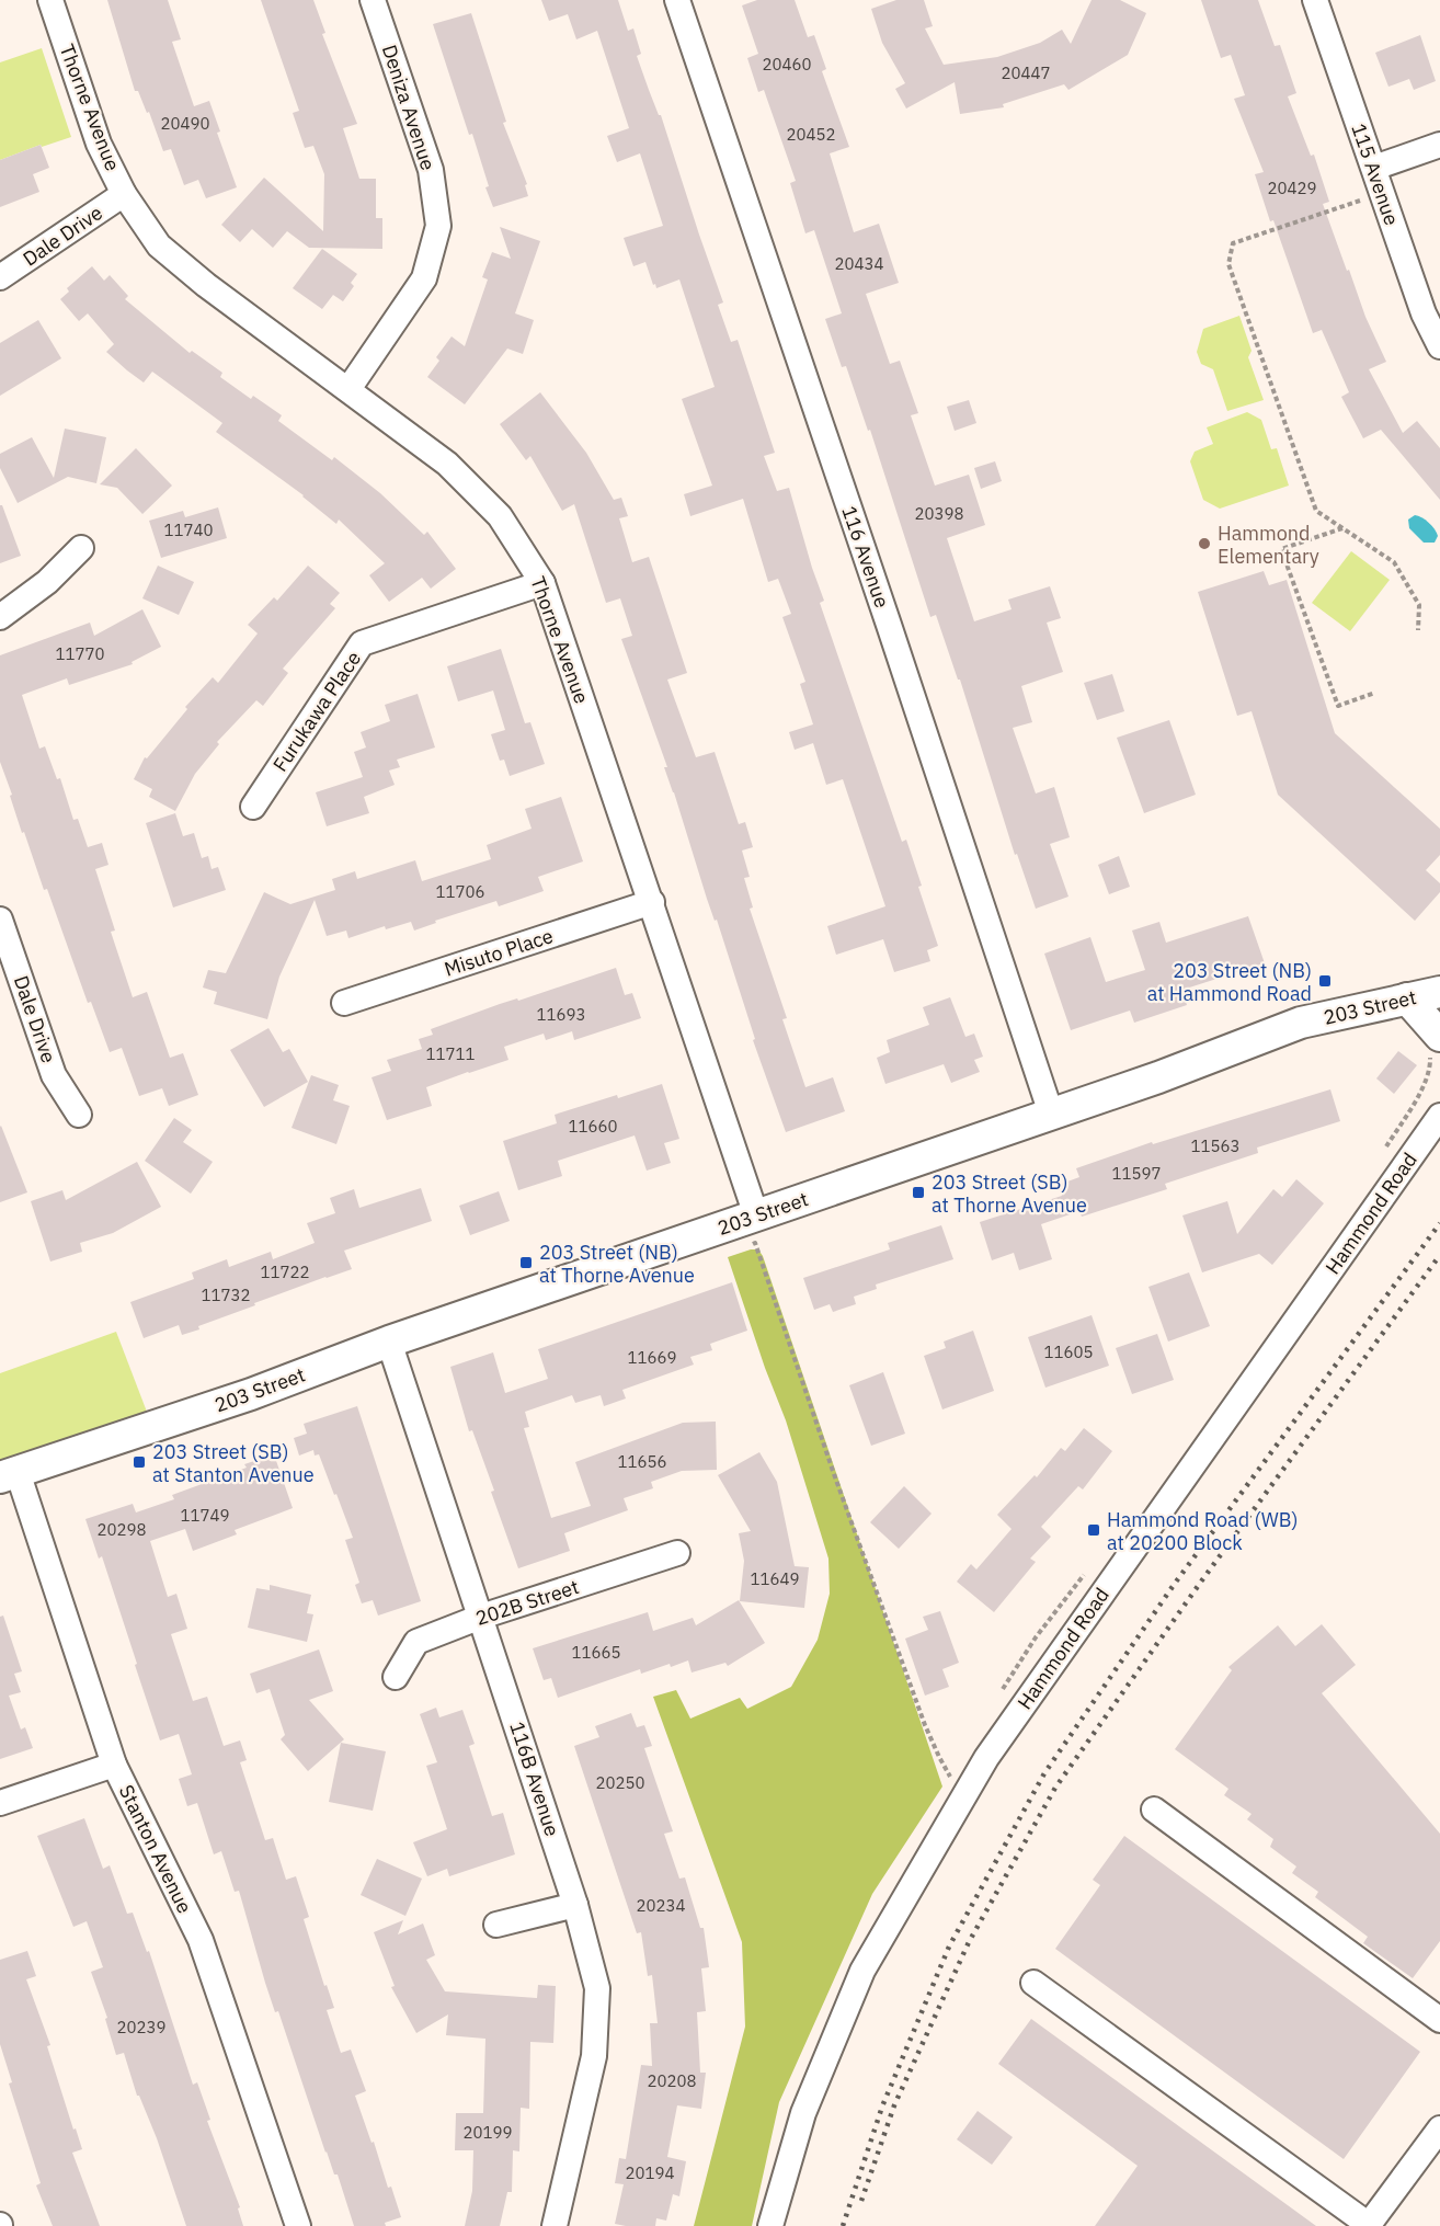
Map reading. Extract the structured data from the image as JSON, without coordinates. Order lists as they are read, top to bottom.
{
  "streets": {
    "main road": ["203 Street"],
    "street": [
      "Thorne Avenue",
      "Deniza Avenue",
      "115 Avenue",
      "Dale Drive",
      "116 Avenue",
      "Furukawa Place",
      "Misuto Place",
      "Hammond Road",
      "202B Street",
      "116B Avenue",
      "Stanton Avenue"
    ]
  },
  "crossings": [
    ["Thorne Avenue", "Deniza Avenue"],
    ["Thorne Avenue", "Dale Drive"],
    ["Thorne Avenue", "Furukawa Place"],
    ["Thorne Avenue", "Misuto Place"],
    ["Thorne Avenue", "203 Street"],
    ["116 Avenue", "203 Street"],
    ["203 Street", "116B Avenue"],
    ["203 Street", "Stanton Avenue"],
    ["202B Street", "116B Avenue"]
  ],
  "places": {
    "other": ["Hammond Elementary"],
    "transit": [
      "203 Street (NB) at Hammond Road",
      "203 Street (SB) at Thorne Avenue",
      "203 Street (NB) at Thorne Avenue",
      "203 Street (SB) at Stanton Avenue",
      "Hammond Road (WB) at 20200 Block"
    ]
  },
  "house_numbers": [
    "20460",
    "20447",
    "20490",
    "20452",
    "20429",
    "20434",
    "20398",
    "11740",
    "11770",
    "11706",
    "11693",
    "11711",
    "11660",
    "11563",
    "11597",
    "11722",
    "11732",
    "11605",
    "11669",
    "11656",
    "11749",
    "20298",
    "11649",
    "11665",
    "20250",
    "20234",
    "20239",
    "20208",
    "20199",
    "20194"
  ]
}
